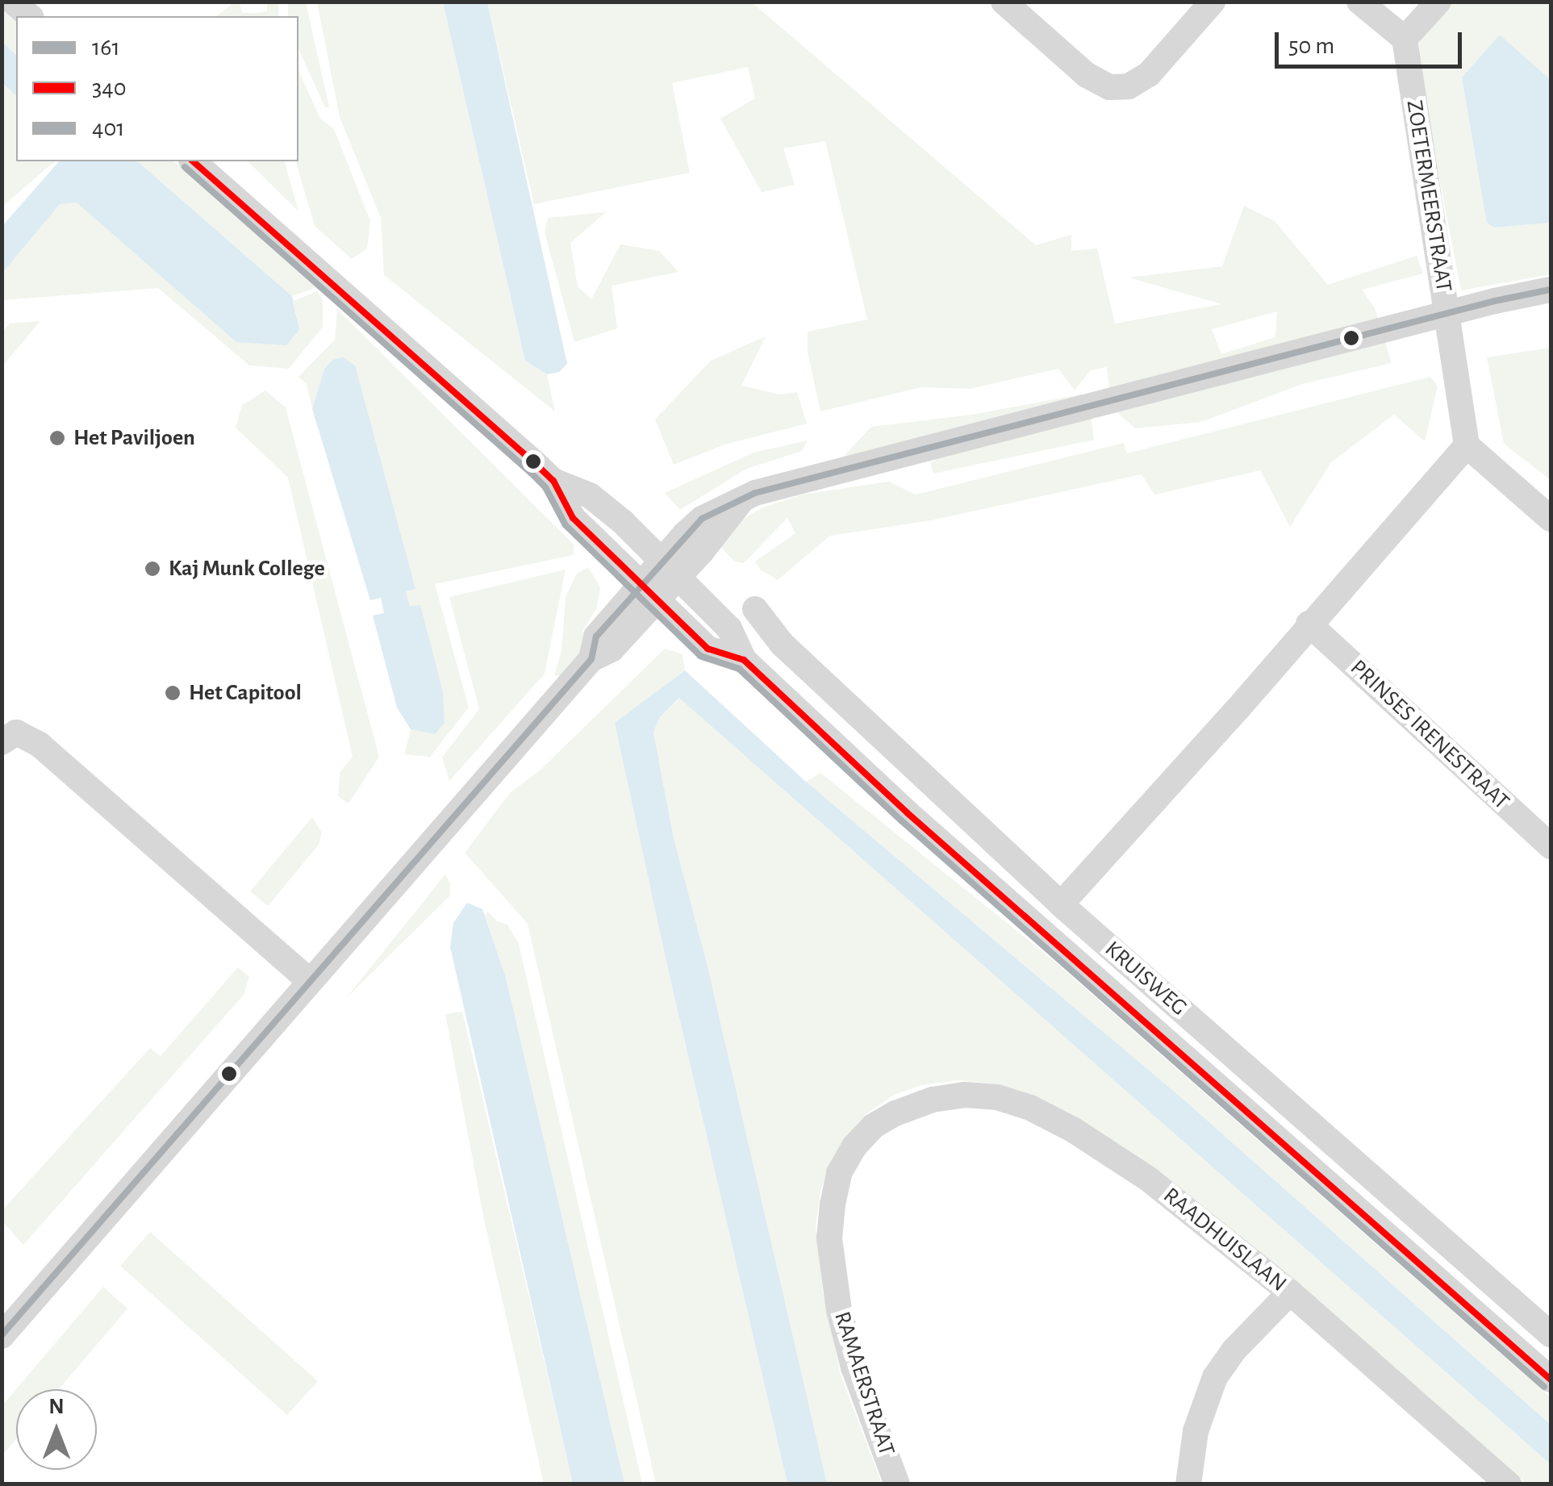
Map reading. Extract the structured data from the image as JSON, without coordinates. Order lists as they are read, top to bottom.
{
  "streets": {
    "street": [
      "ZOETERMEERSTRAAT",
      "PRINSES IRENESTRAAT",
      "KRUISWEG",
      "RAADHUISLAAN",
      "RAMAERSTRAAT"
    ]
  },
  "crossings": [
    ["RAADHUISLAAN", "RAMAERSTRAAT"]
  ],
  "places": ["Het Paviljoen", "Kaj Munk College", "Het Capitool"],
  "lines": ["transit line 340", "transit line 401", "transit line 161"],
  "legend": ["161", "340", "401"],
  "scale_bar": "50 m",
  "north": "top"
}
